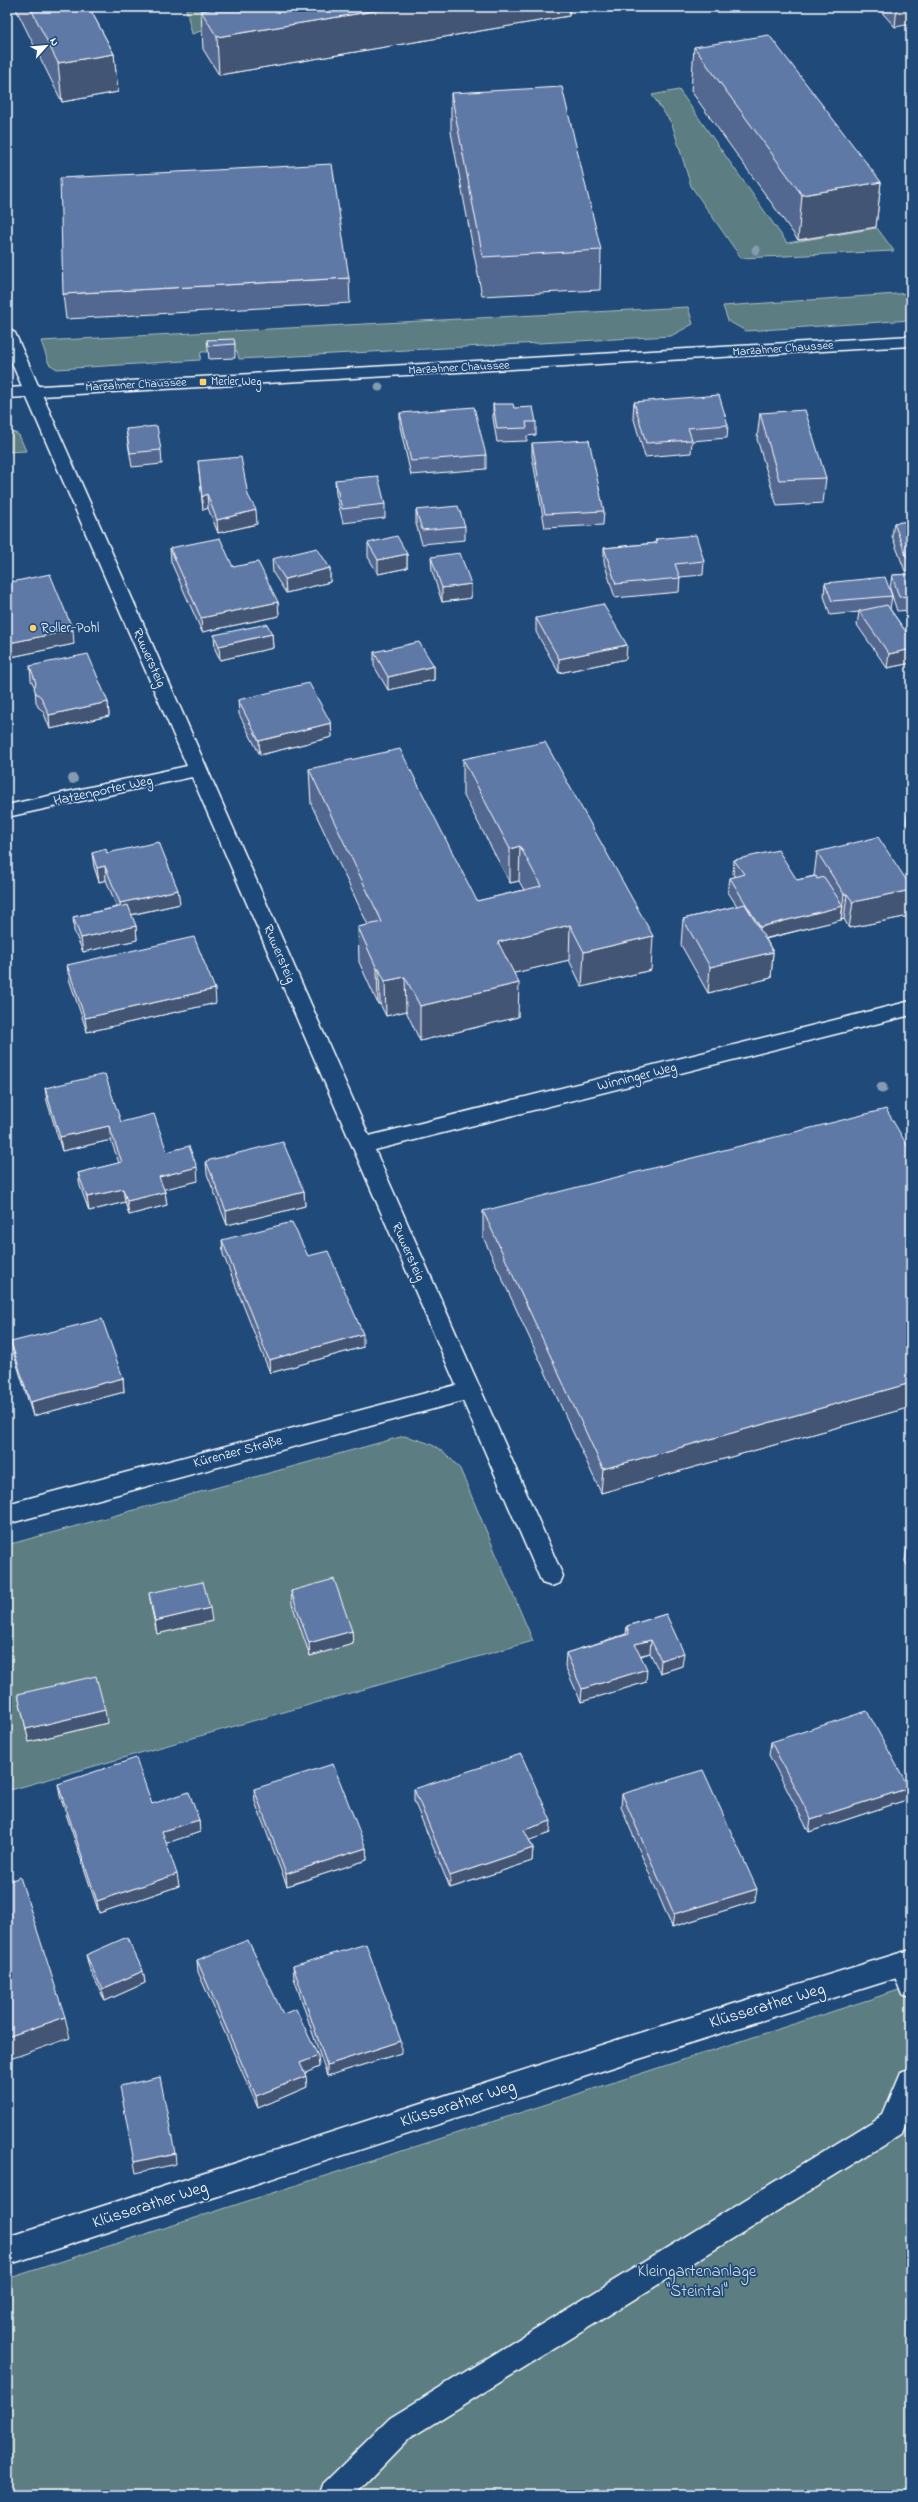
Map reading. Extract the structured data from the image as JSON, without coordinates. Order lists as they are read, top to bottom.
{
  "streets": {
    "street": [
      "Marzahner Chaussee",
      "Ruwersteig",
      "Hatzenporter Weg",
      "Winninger Weg",
      "Kürenzer Straße",
      "Klüsserather Weg"
    ]
  },
  "crossings": [
    ["Marzahner Chaussee", "Ruwersteig"],
    ["Ruwersteig", "Hatzenporter Weg"],
    ["Ruwersteig", "Winninger Weg"],
    ["Ruwersteig", "Kürenzer Straße"]
  ],
  "parks": ["Kleingartenanlage \"Steintal\""],
  "places": {
    "transit": ["Merler Weg"],
    "other": ["Roller-Pohl"]
  },
  "north": "top right"
}
